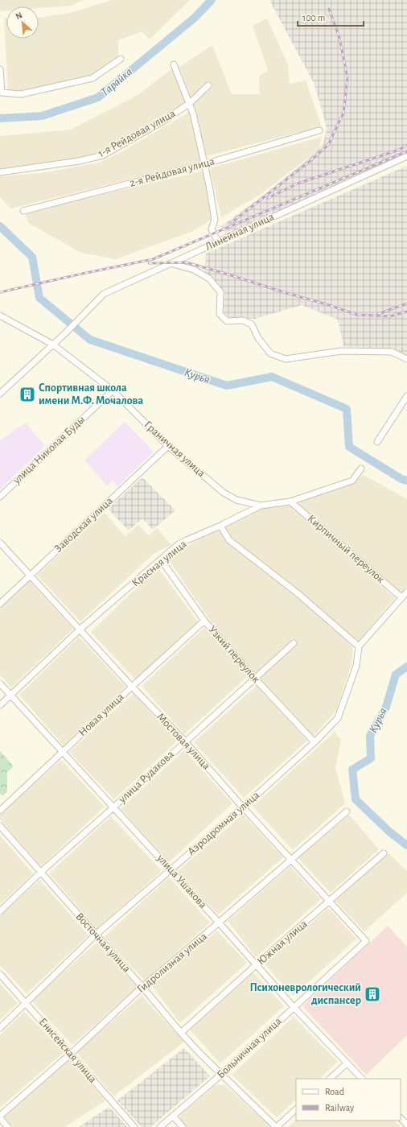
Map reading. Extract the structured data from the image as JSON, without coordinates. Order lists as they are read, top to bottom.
{
  "streets": {
    "street": [
      "1-я Рейдовая улица",
      "2-я Рейдовая улица",
      "Линейная улица",
      "Граничная улица",
      "улица Николая Буды",
      "Заводская улица",
      "Кирпичный переулок",
      "Красная улица",
      "Узкий переулок",
      "Новая улица",
      "Мостовая улица",
      "улица Рудакова",
      "Аэродромная улица",
      "улица Ушакова",
      "Восточная улица",
      "Южная улица",
      "Гидролизная улица",
      "Больничная улица",
      "Енисейская улица"
    ]
  },
  "crossings": [
    ["Линейная улица", "Граничная улица"],
    ["Граничная улица", "улица Николая Буды"],
    ["Граничная улица", "Заводская улица"],
    ["Граничная улица", "Красная улица"],
    ["Заводская улица", "Мостовая улица"],
    ["Кирпичный переулок", "Красная улица"],
    ["Красная улица", "Узкий переулок"],
    ["Красная улица", "Мостовая улица"],
    ["Красная улица", "улица Ушакова"],
    ["Узкий переулок", "Новая улица"],
    ["Узкий переулок", "улица Рудакова"],
    ["Узкий переулок", "Аэродромная улица"],
    ["Новая улица", "Мостовая улица"],
    ["Новая улица", "улица Ушакова"],
    ["Мостовая улица", "улица Рудакова"],
    ["Мостовая улица", "Аэродромная улица"],
    ["Мостовая улица", "Южная улица"],
    ["Мостовая улица", "Гидролизная улица"],
    ["Мостовая улица", "Больничная улица"],
    ["улица Рудакова", "улица Ушакова"],
    ["улица Рудакова", "Восточная улица"],
    ["Аэродромная улица", "улица Ушакова"],
    ["Аэродромная улица", "Восточная улица"],
    ["Аэродромная улица", "Енисейская улица"],
    ["улица Ушакова", "Южная улица"],
    ["улица Ушакова", "Гидролизная улица"],
    ["улица Ушакова", "Больничная улица"],
    ["Восточная улица", "Южная улица"],
    ["Восточная улица", "Гидролизная улица"],
    ["Восточная улица", "Больничная улица"],
    ["Гидролизная улица", "Енисейская улица"]
  ],
  "water": ["Тарайка", "Курья"],
  "places": {
    "building": ["Спортивная школа имени М.Ф. Мочалова", "Психоневрологический диспансер"]
  },
  "legend": ["Road", "Railway"],
  "scale_bar": "100 m",
  "north": "top left"
}
